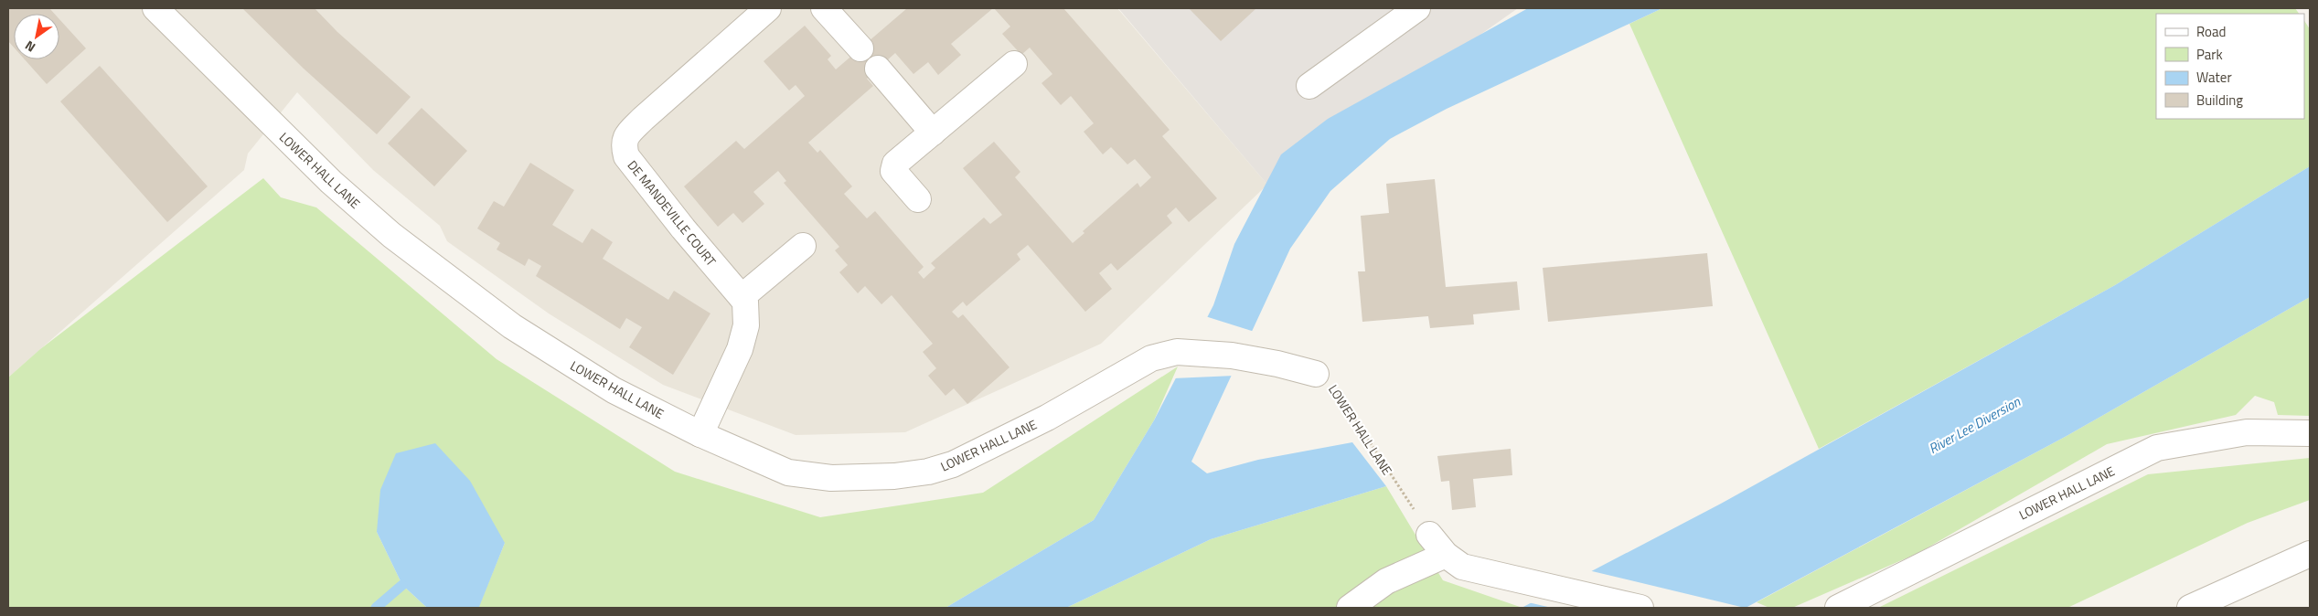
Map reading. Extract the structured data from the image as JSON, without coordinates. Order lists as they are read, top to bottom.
{
  "streets": {
    "street": ["LOWER HALL LANE", "DE MANDEVILLE COURT"]
  },
  "crossings": [
    ["LOWER HALL LANE", "DE MANDEVILLE COURT"]
  ],
  "water": ["River Lee Diversion"],
  "legend": [
    "Road",
    "Park",
    "Water",
    "Building"
  ],
  "north": "bottom left"
}
